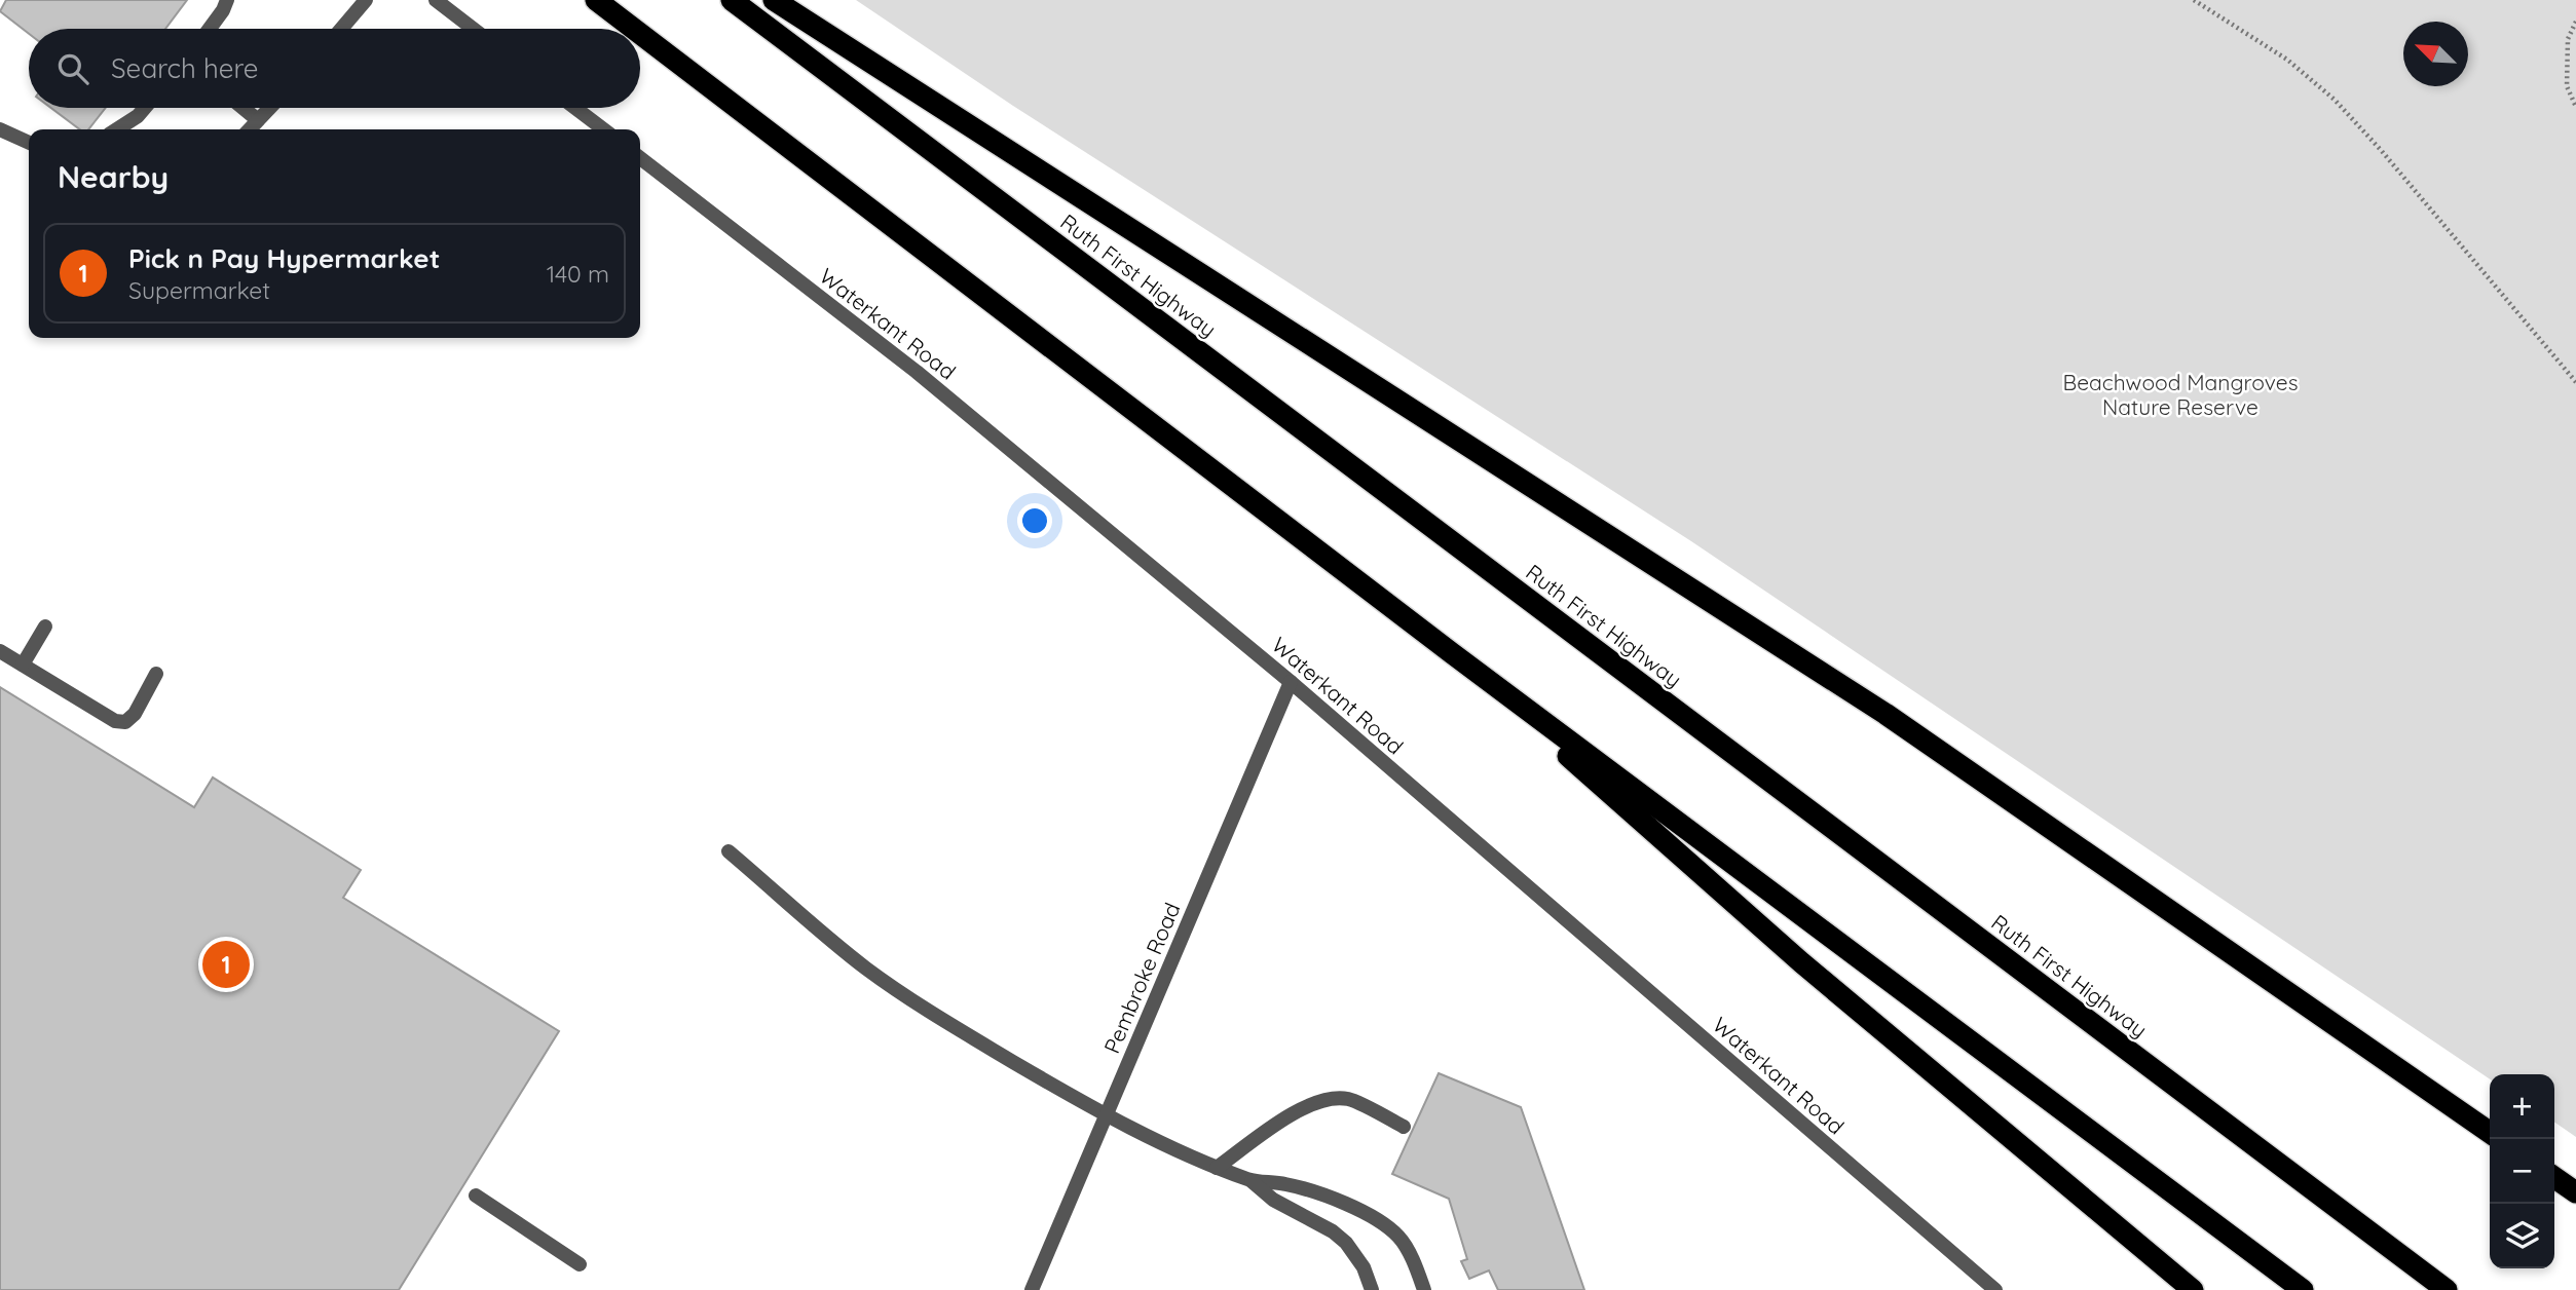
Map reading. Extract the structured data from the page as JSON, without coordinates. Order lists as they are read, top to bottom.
{
  "streets": {
    "highway": ["Ruth First Highway"],
    "street": ["Waterkant Road", "Pembroke Road"]
  },
  "crossings": [
    ["Waterkant Road", "Pembroke Road"]
  ],
  "parks": ["Beachwood Mangroves Nature Reserve"],
  "north": "top left",
  "page": {
    "search": "Search here",
    "heading": "Nearby",
    "list": [
      {
        "mark": "1",
        "name": "Pick n Pay Hypermarket",
        "note": "Supermarket",
        "value": "140 m"
      }
    ],
    "pins": "1",
    "map_buttons": ["+", "−"]
  }
}
